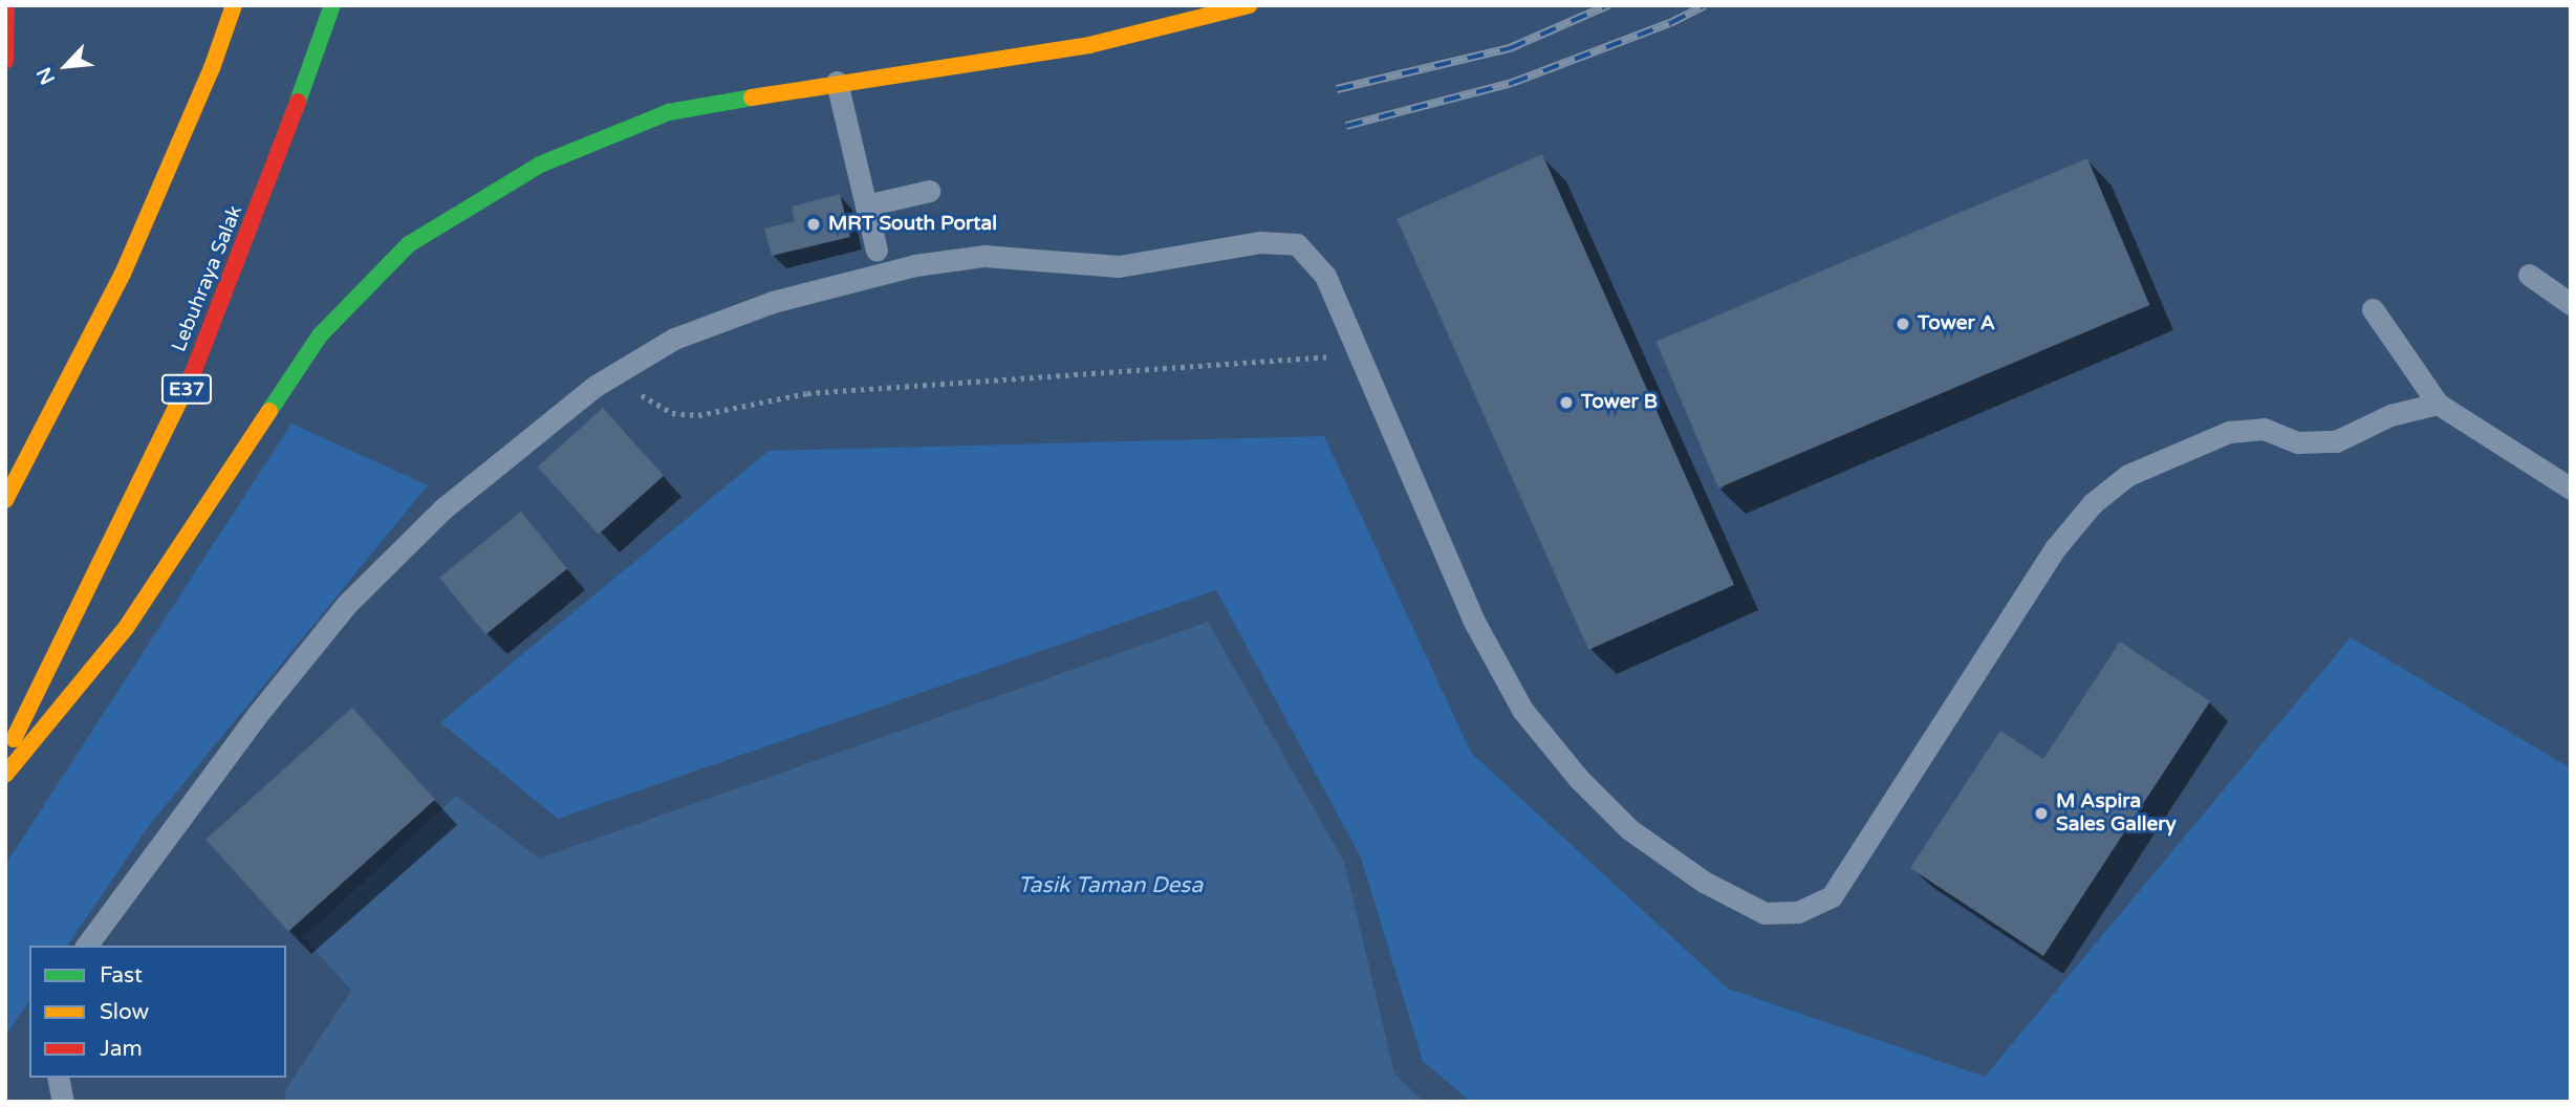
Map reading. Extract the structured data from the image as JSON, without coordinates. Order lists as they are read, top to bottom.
{
  "streets": {
    "highway": ["Lebuhraya Salak", "E37"]
  },
  "water": ["Tasik Taman Desa"],
  "places": [
    "MRT South Portal",
    "Tower A",
    "Tower B",
    "M Aspira Sales Gallery"
  ],
  "legend": ["Fast", "Slow", "Jam"],
  "north": "bottom left"
}
